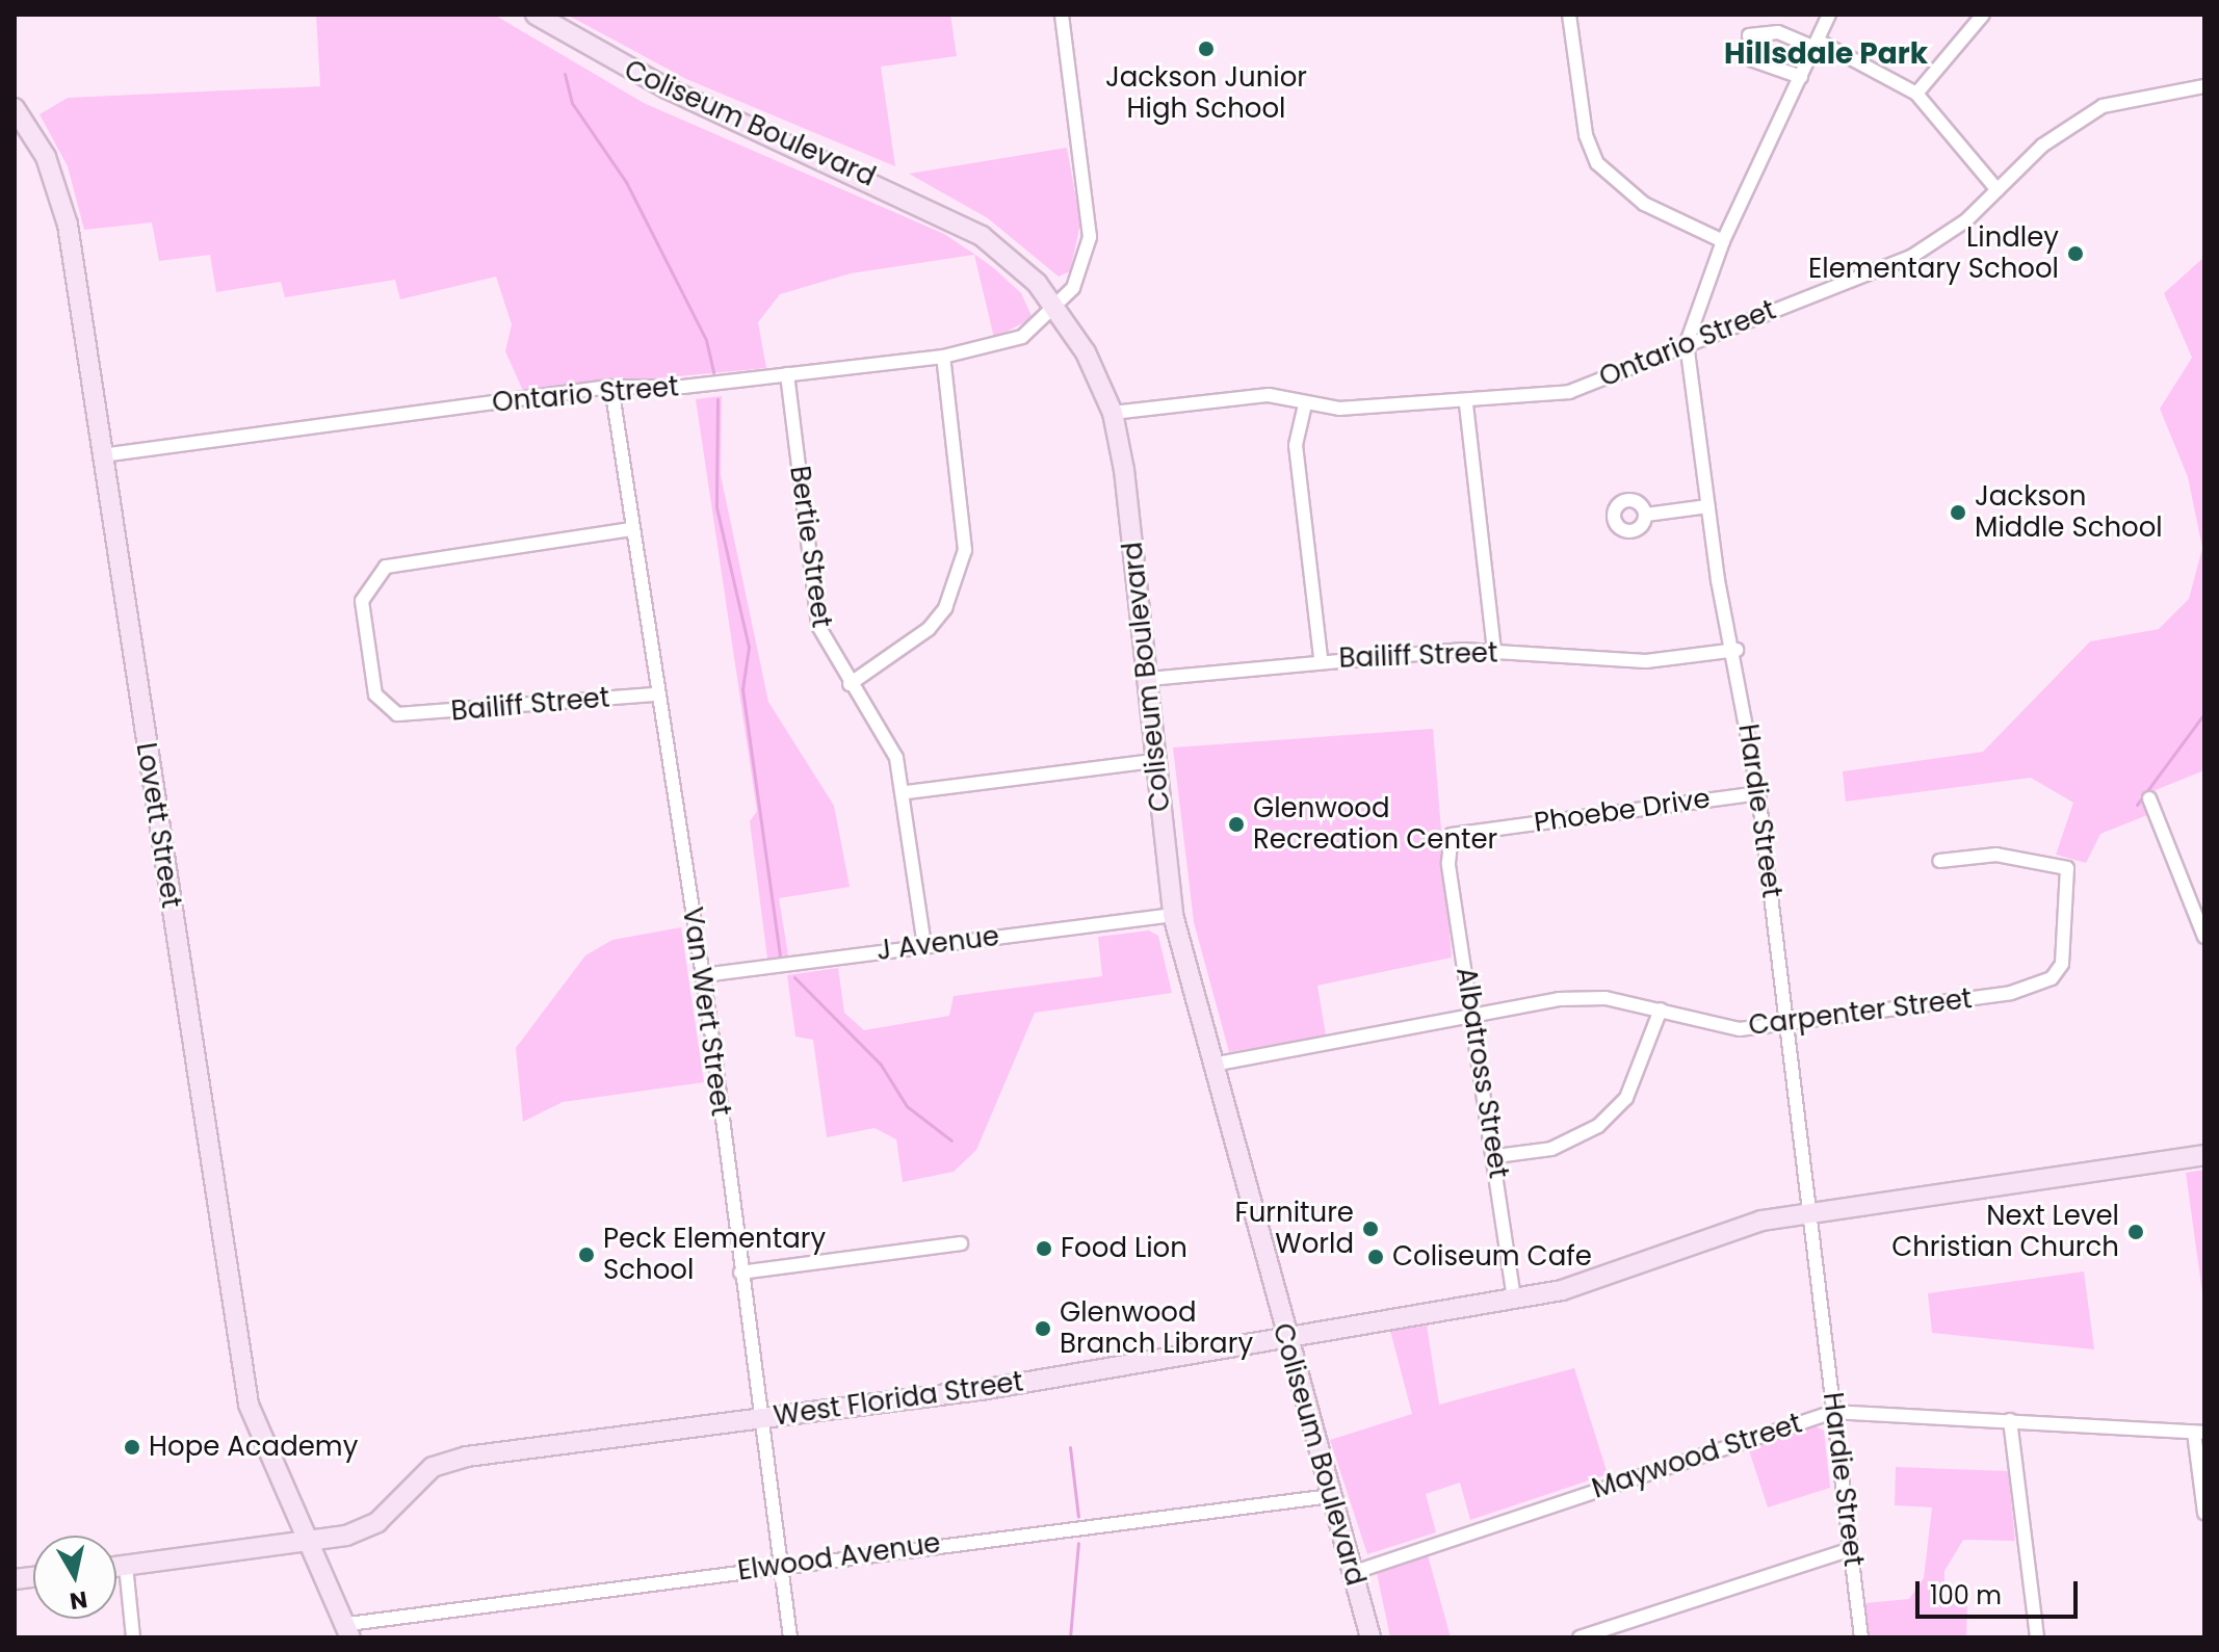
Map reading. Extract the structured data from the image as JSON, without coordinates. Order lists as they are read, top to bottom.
{
  "streets": {
    "main road": ["Coliseum Boulevard", "Lovett Street", "West Florida Street"],
    "street": [
      "Ontario Street",
      "Bertie Street",
      "Bailiff Street",
      "Phoebe Drive",
      "Hardie Street",
      "J Avenue",
      "Van Wert Street",
      "Carpenter Street",
      "Albatross Street",
      "Maywood Street",
      "Elwood Avenue"
    ]
  },
  "crossings": [
    ["Coliseum Boulevard", "Ontario Street"],
    ["Coliseum Boulevard", "Bailiff Street"],
    ["Coliseum Boulevard", "J Avenue"],
    ["Coliseum Boulevard", "Carpenter Street"],
    ["Coliseum Boulevard", "West Florida Street"],
    ["Coliseum Boulevard", "Maywood Street"],
    ["Coliseum Boulevard", "Elwood Avenue"],
    ["Ontario Street", "Bertie Street"],
    ["Ontario Street", "Hardie Street"],
    ["Ontario Street", "Lovett Street"],
    ["Ontario Street", "Van Wert Street"],
    ["Bertie Street", "J Avenue"],
    ["Bailiff Street", "Hardie Street"],
    ["Bailiff Street", "Van Wert Street"],
    ["Phoebe Drive", "Hardie Street"],
    ["Phoebe Drive", "Albatross Street"],
    ["Hardie Street", "Carpenter Street"],
    ["Hardie Street", "West Florida Street"],
    ["Hardie Street", "Maywood Street"],
    ["Lovett Street", "West Florida Street"],
    ["Lovett Street", "Elwood Avenue"],
    ["J Avenue", "Van Wert Street"],
    ["Van Wert Street", "West Florida Street"],
    ["Van Wert Street", "Elwood Avenue"],
    ["Carpenter Street", "Albatross Street"],
    ["Albatross Street", "West Florida Street"]
  ],
  "districts": ["Hillsdale Park"],
  "places": [
    "Jackson Junior High School",
    "Lindley Elementary School",
    "Jackson Middle School",
    "Glenwood Recreation Center",
    "Furniture World",
    "Next Level Christian Church",
    "Food Lion",
    "Peck Elementary School",
    "Coliseum Cafe",
    "Glenwood Branch Library",
    "Hope Academy"
  ],
  "scale_bar": "100 m",
  "north": "bottom"
}
